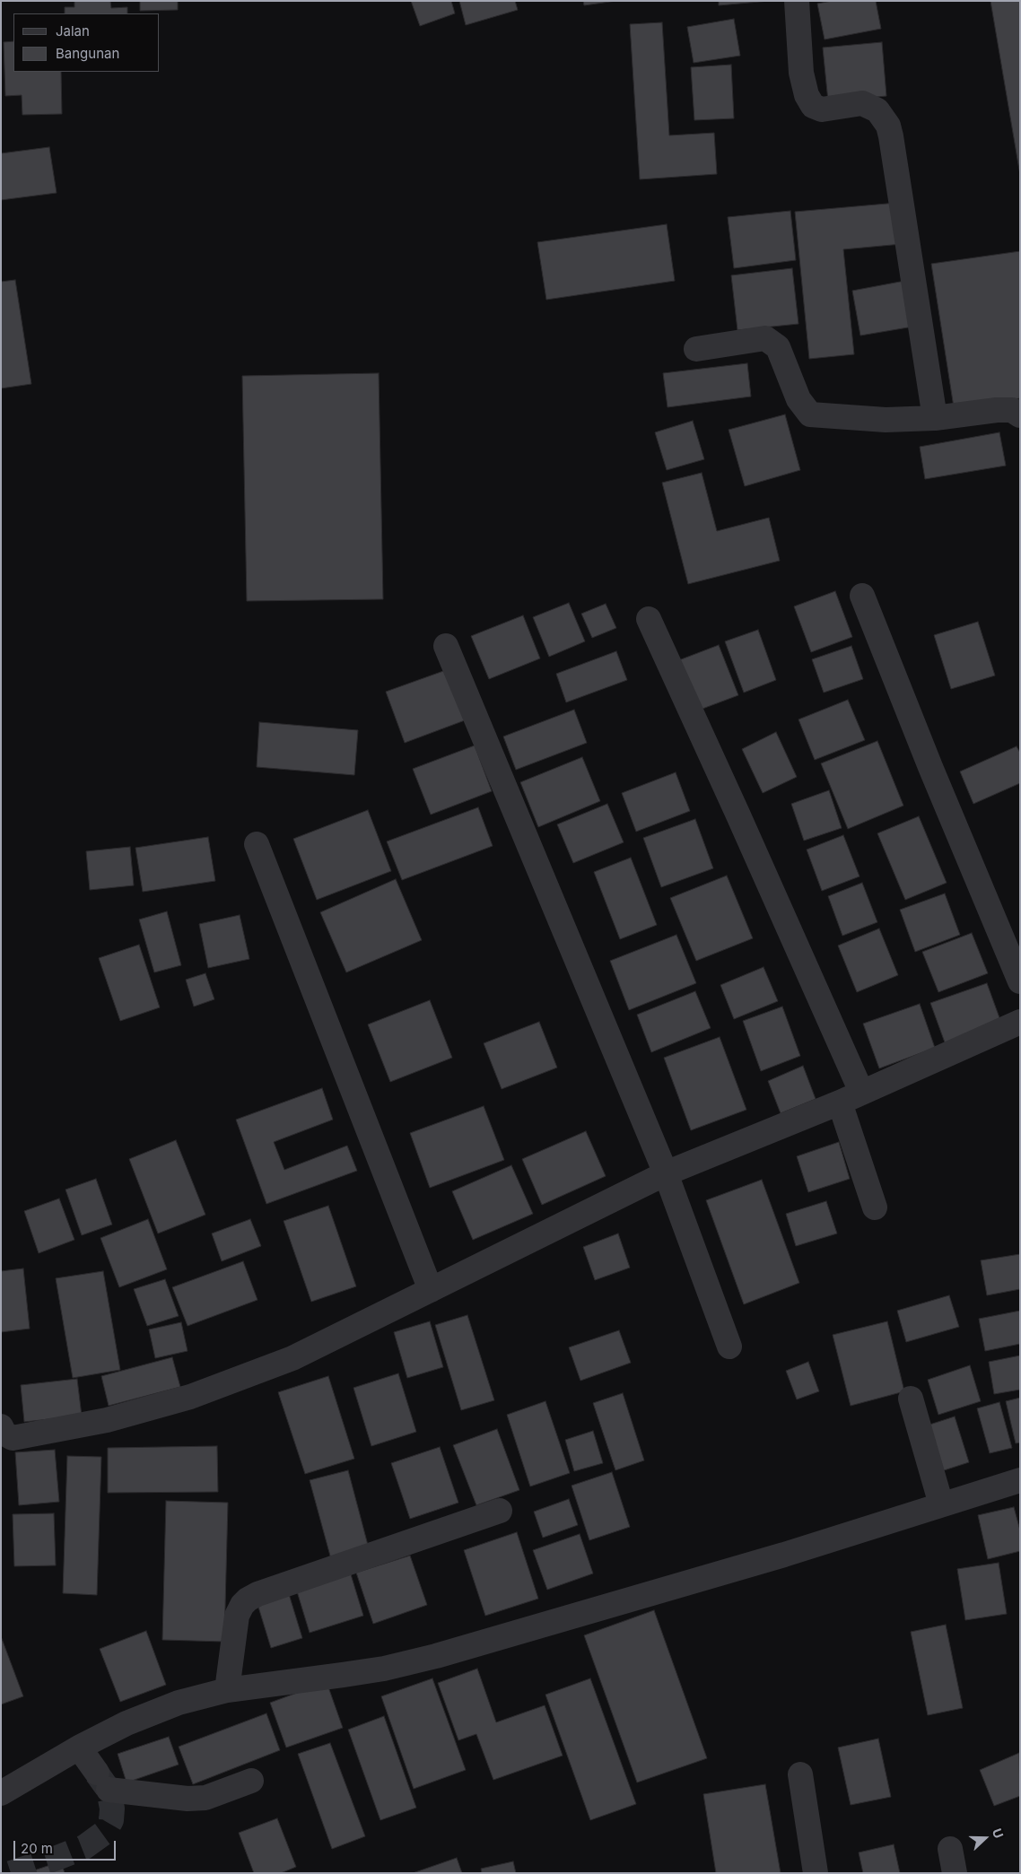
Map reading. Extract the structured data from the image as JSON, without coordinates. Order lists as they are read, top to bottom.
{
  "legend": ["Jalan", "Bangunan"],
  "scale_bar": "20 m",
  "north": "right"
}
